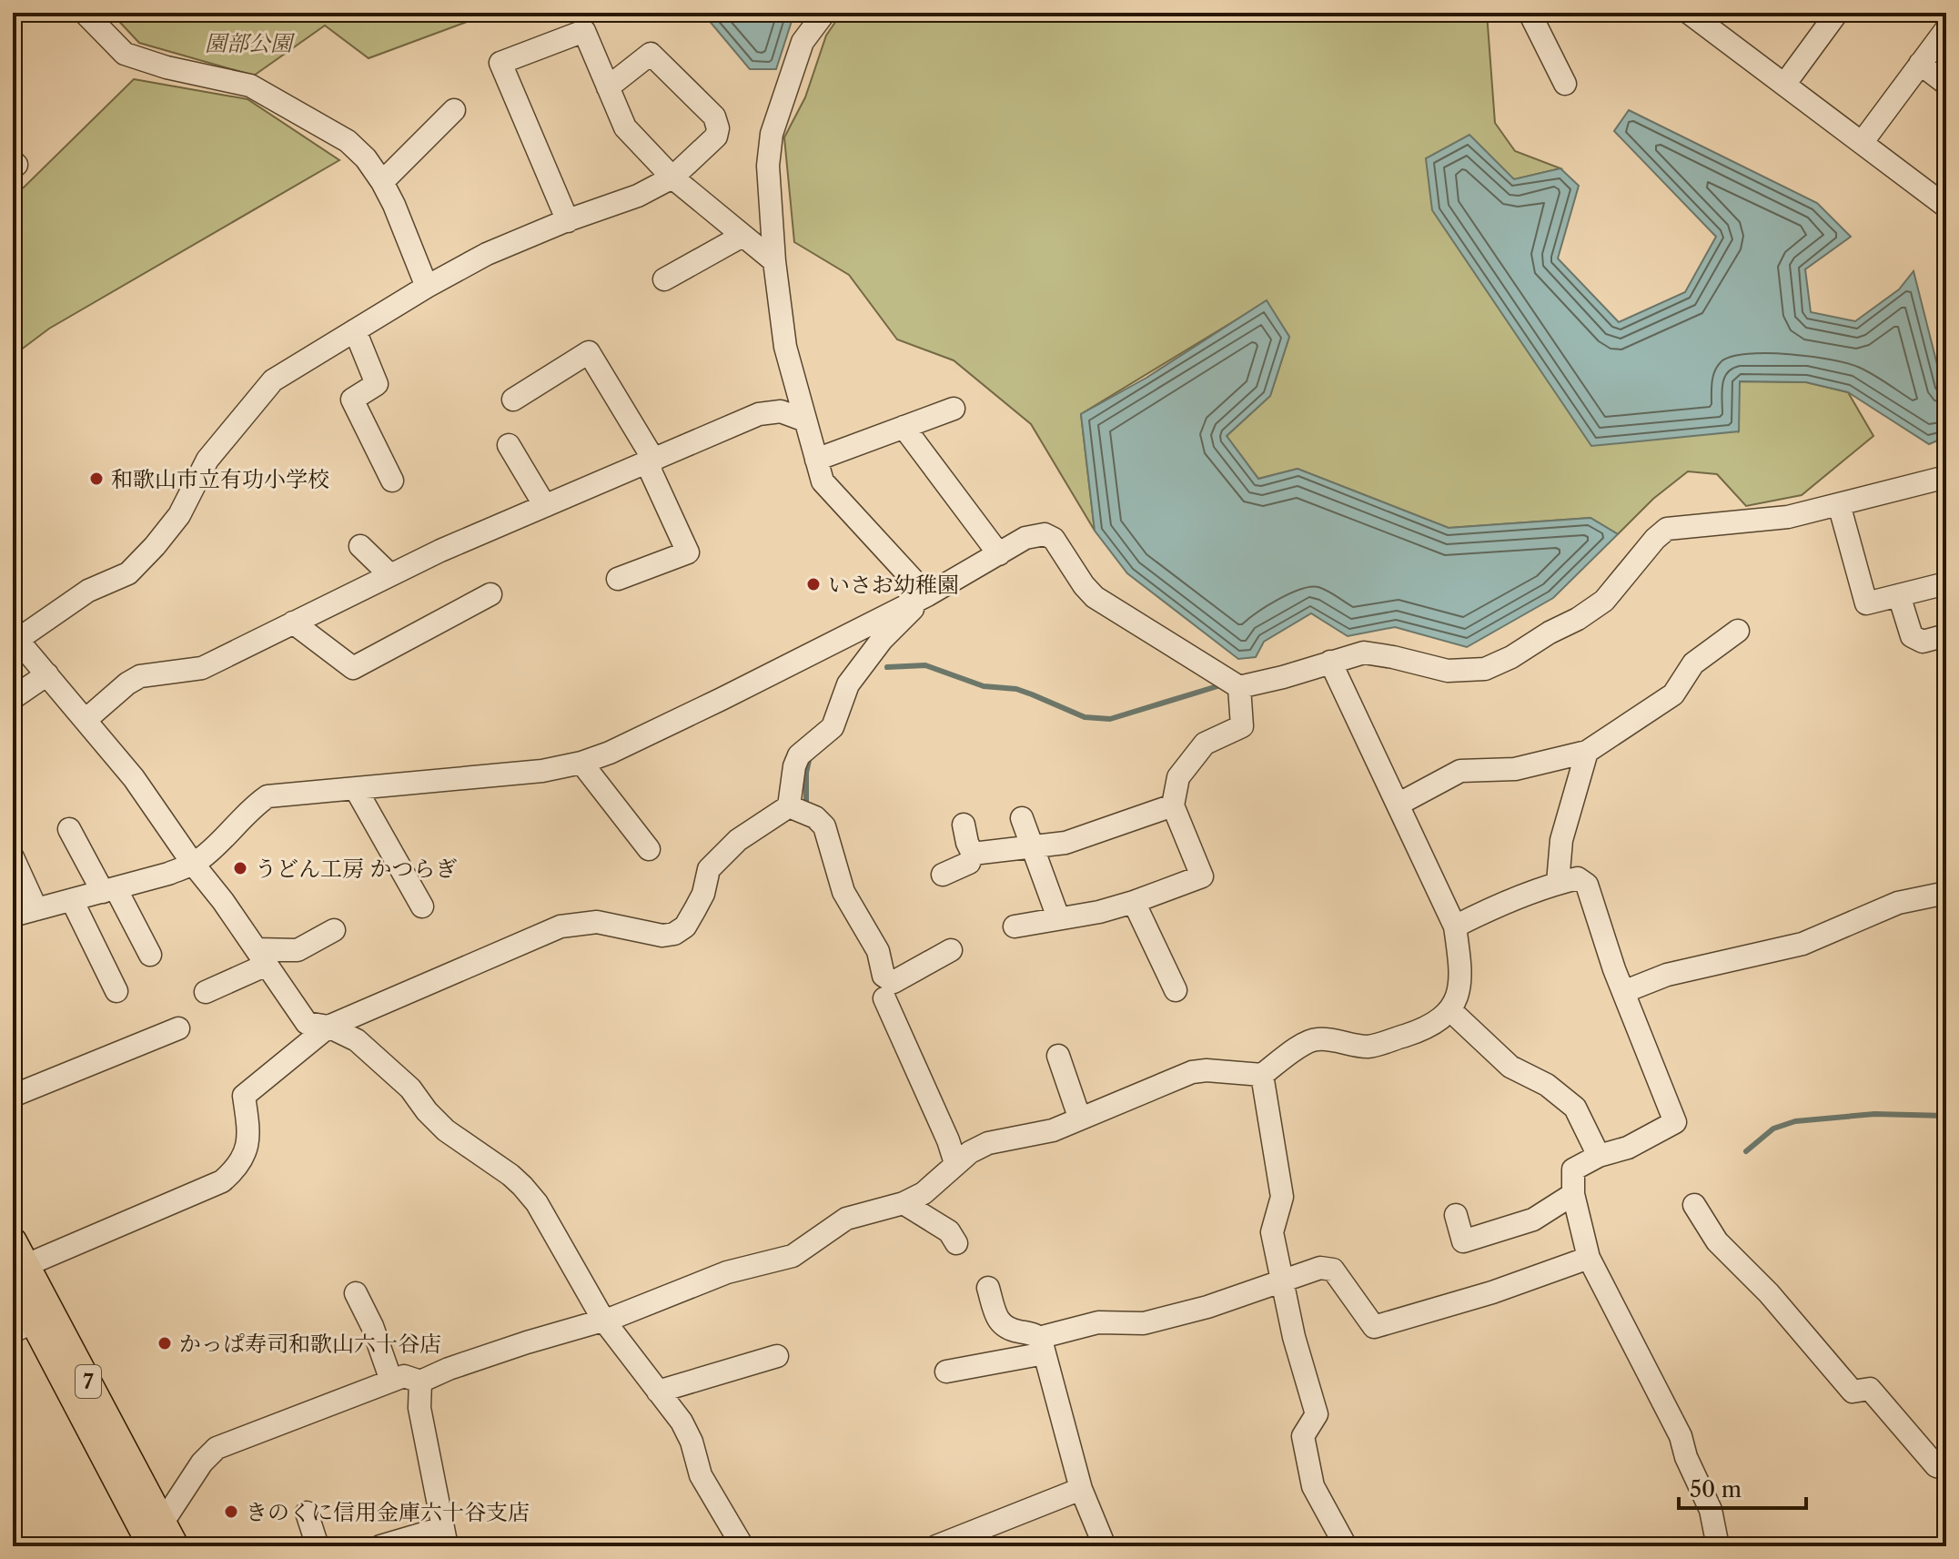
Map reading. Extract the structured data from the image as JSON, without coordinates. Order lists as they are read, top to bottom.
{
  "streets": {
    "main road": ["7"]
  },
  "parks": ["園部公園"],
  "places": [
    "和歌山市立有功小学校",
    "いさお幼稚園",
    "うどん工房 かつらぎ",
    "かっぱ寿司和歌山六十谷店",
    "きのくに信用金庫六十谷支店"
  ],
  "scale_bar": "50 m"
}
